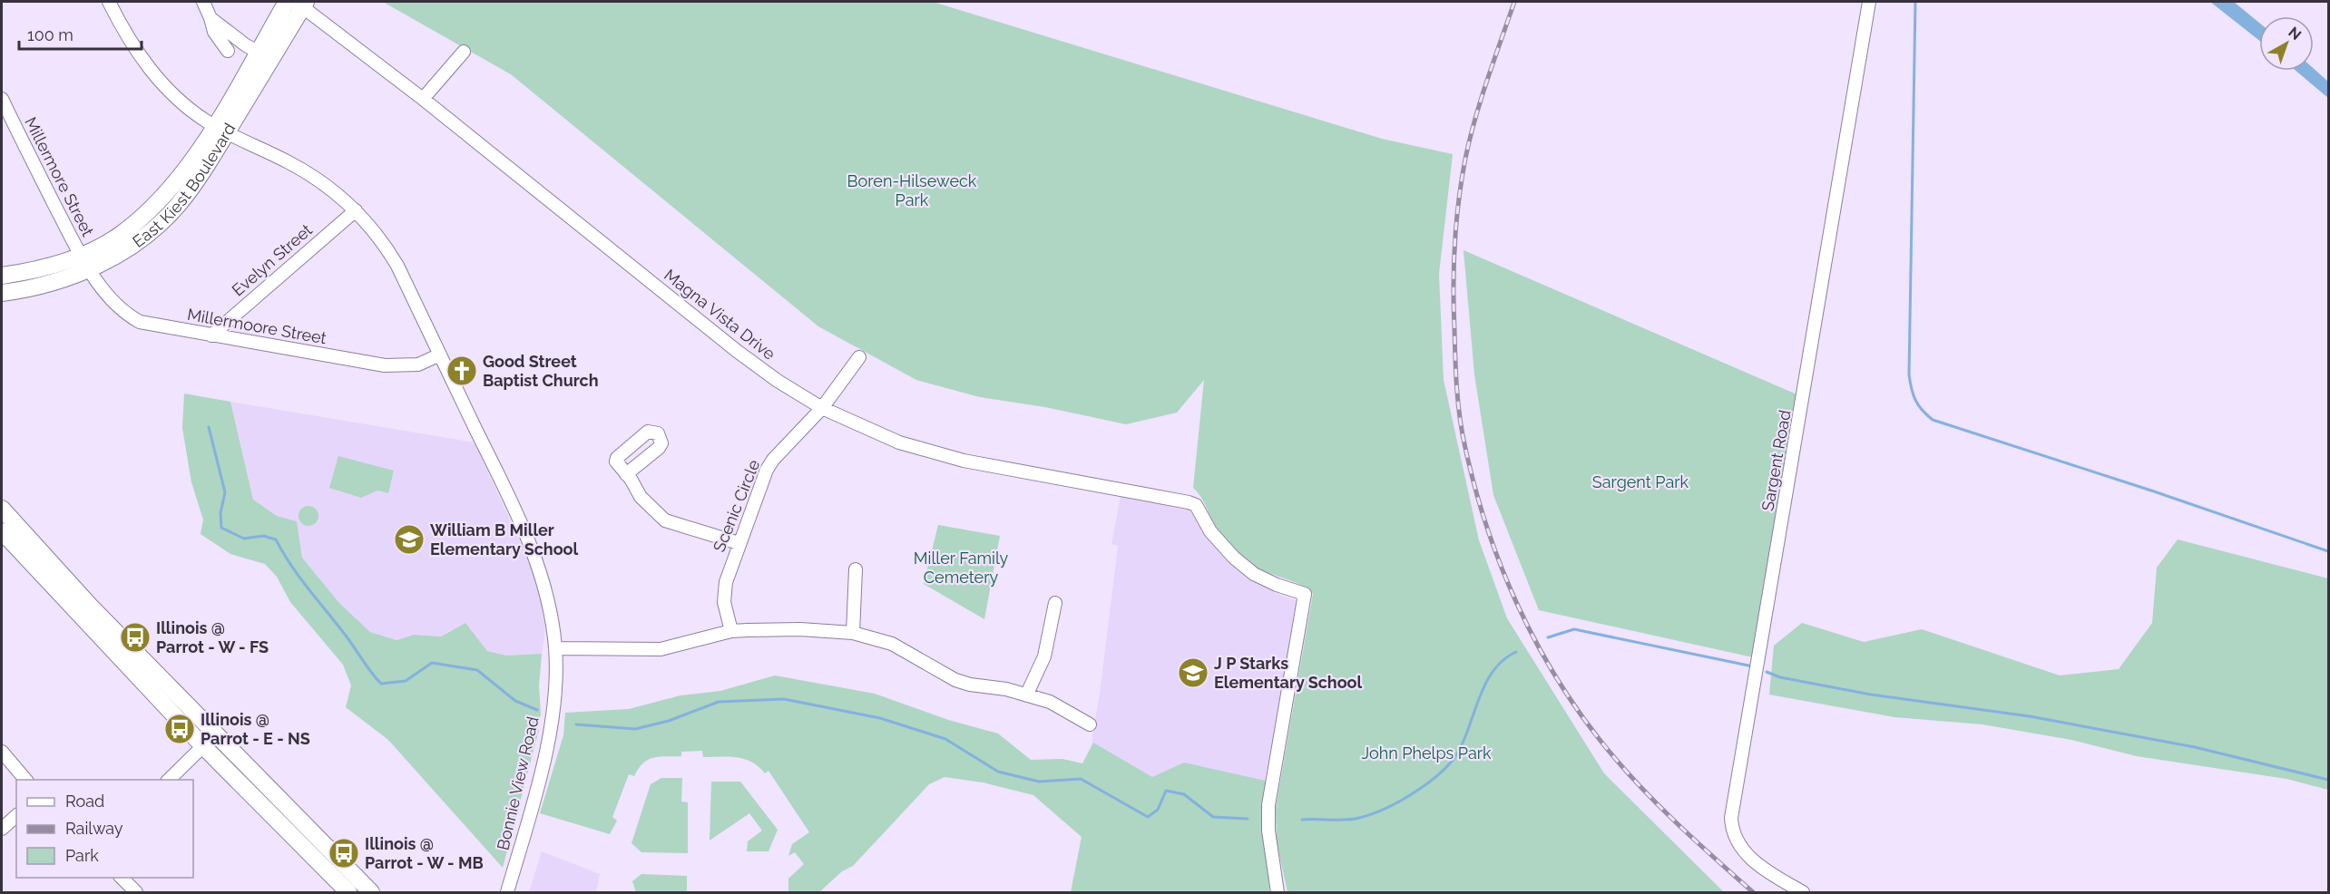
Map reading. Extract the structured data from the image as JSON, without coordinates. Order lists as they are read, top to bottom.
{
  "streets": {
    "main road": ["East Kiest Boulevard"],
    "street": [
      "Millermore Street",
      "Evelyn Street",
      "Magna Vista Drive",
      "Millermoore Street",
      "Sargent Road",
      "Scenic Circle",
      "Bonnie View Road"
    ]
  },
  "crossings": [
    ["Millermore Street", "East Kiest Boulevard"],
    ["Millermore Street", "Millermoore Street"],
    ["East Kiest Boulevard", "Magna Vista Drive"],
    ["East Kiest Boulevard", "Millermoore Street"],
    ["East Kiest Boulevard", "Bonnie View Road"],
    ["Evelyn Street", "Millermoore Street"],
    ["Evelyn Street", "Bonnie View Road"],
    ["Magna Vista Drive", "Scenic Circle"],
    ["Millermoore Street", "Bonnie View Road"]
  ],
  "parks": [
    "Boren-Hilseweck Park",
    "Sargent Park",
    "Miller Family Cemetery",
    "John Phelps Park"
  ],
  "places": {
    "church": ["Good Street Baptist Church"],
    "school or university": ["William B Miller Elementary School", "J P Starks Elementary School"],
    "bus stop": ["Illinois @ Parrot - W - FS", "Illinois @ Parrot - E - NS", "Illinois @ Parrot - W - MB"]
  },
  "legend": ["Road", "Railway", "Park"],
  "scale_bar": "100 m",
  "north": "top right"
}
